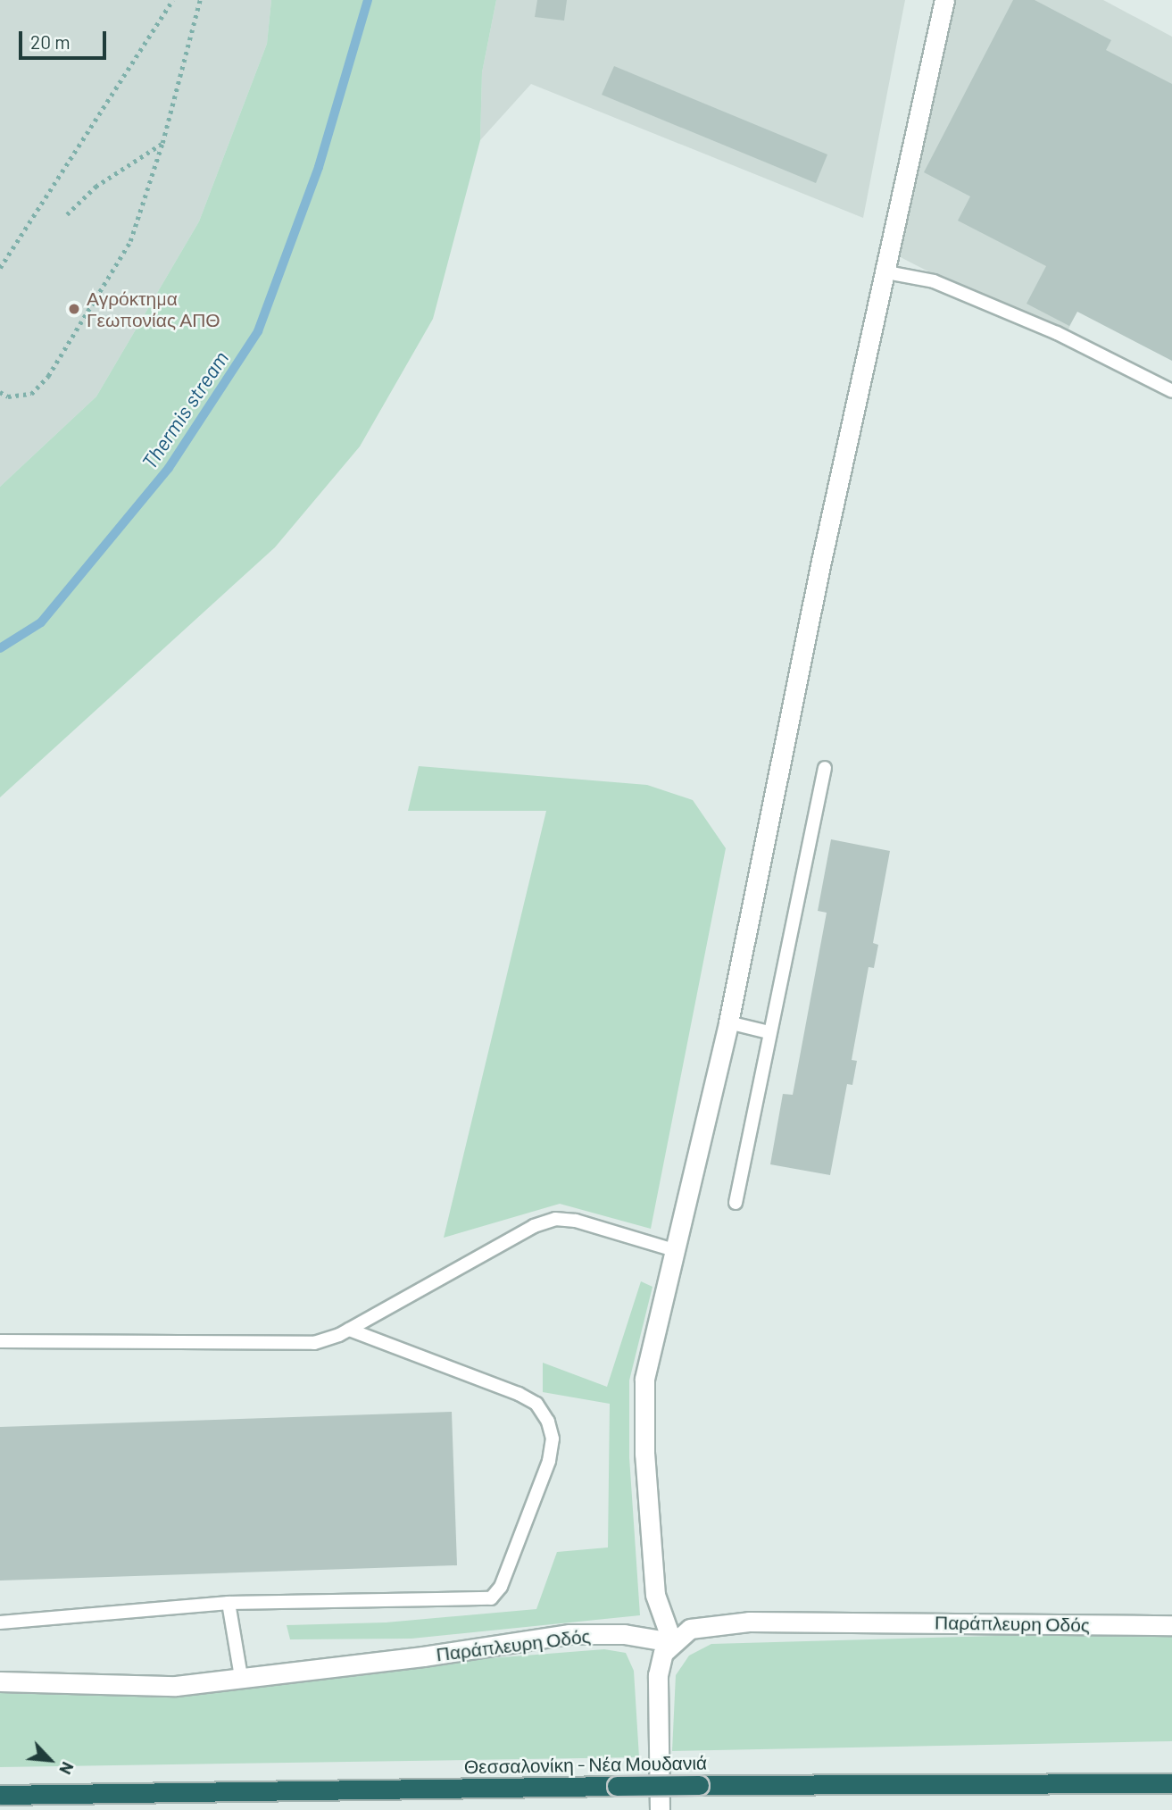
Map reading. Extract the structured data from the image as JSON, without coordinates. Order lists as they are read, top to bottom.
{
  "streets": {
    "highway": ["Θεσσαλονίκη - Νέα Μουδανιά"],
    "street": ["Παράπλευρη Οδός"]
  },
  "water": ["Thermis stream"],
  "places": ["Αγρόκτημα Γεωπονίας ΑΠΘ"],
  "scale_bar": "20 m",
  "north": "bottom right"
}
